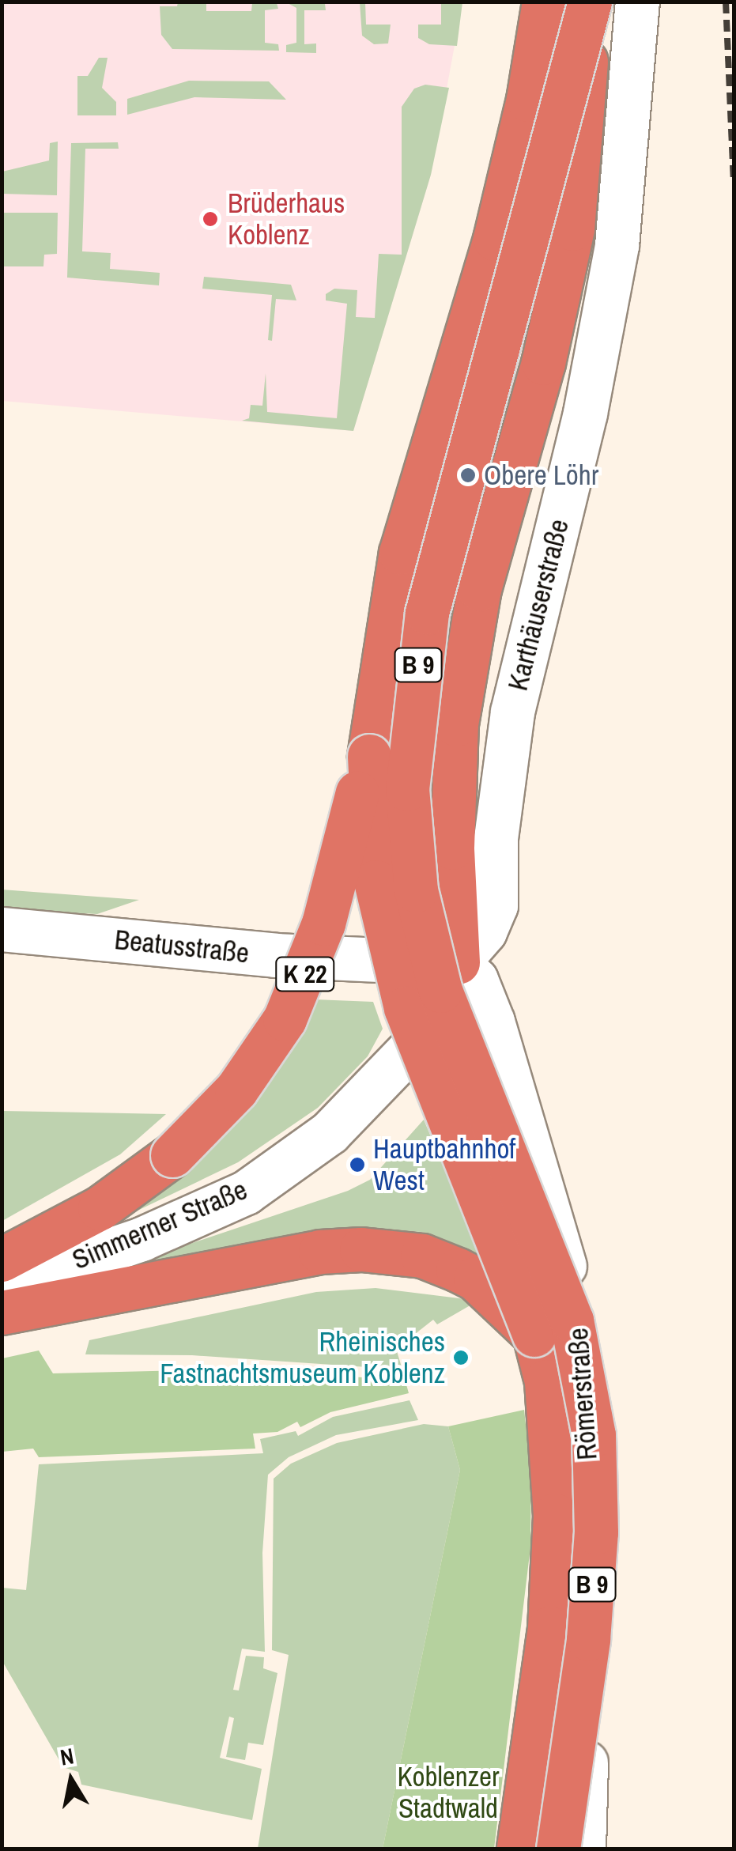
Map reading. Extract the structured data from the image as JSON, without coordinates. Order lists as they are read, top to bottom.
{
  "streets": {
    "highway": ["B 9", "K 22"],
    "street": [
      "Karthäuserstraße",
      "Beatusstraße",
      "Simmerner Straße",
      "Römerstraße"
    ]
  },
  "crossings": [
    ["Karthäuserstraße", "B 9"],
    ["Karthäuserstraße", "Beatusstraße"],
    ["Karthäuserstraße", "Simmerner Straße"],
    ["Karthäuserstraße", "Römerstraße"],
    ["B 9", "Beatusstraße"],
    ["B 9", "K 22"],
    ["B 9", "Simmerner Straße"],
    ["B 9", "Römerstraße"],
    ["Beatusstraße", "Simmerner Straße"],
    ["Beatusstraße", "Römerstraße"],
    ["Simmerner Straße", "Römerstraße"]
  ],
  "parks": ["Koblenzer Stadtwald"],
  "places": [
    "Brüderhaus Koblenz",
    "Obere Löhr",
    "Hauptbahnhof West",
    "Rheinisches Fastnachtsmuseum Koblenz"
  ],
  "north": "top"
}
